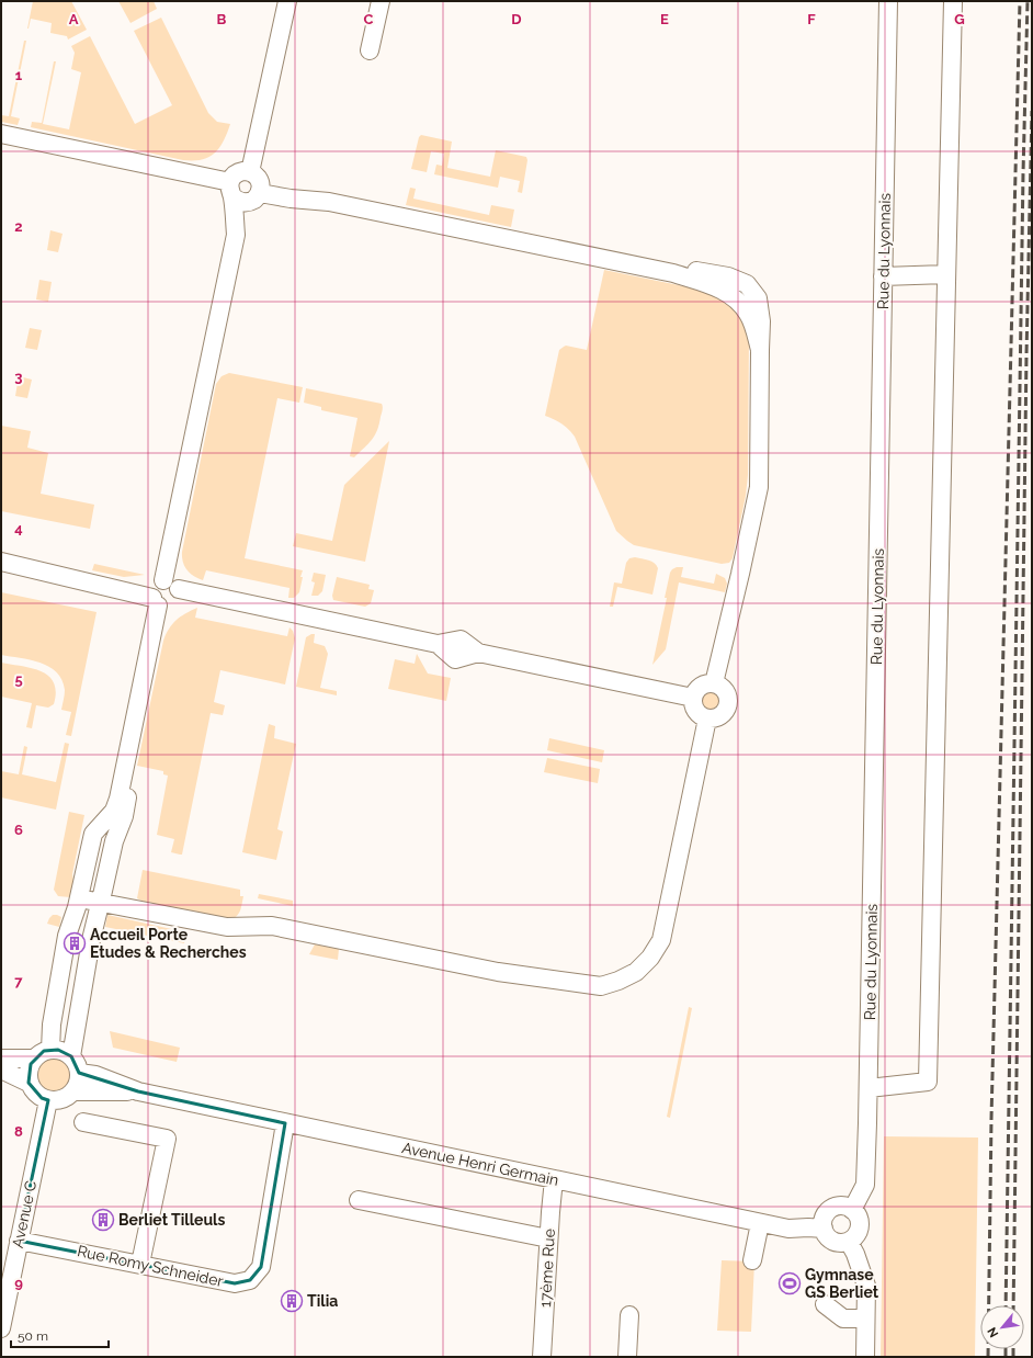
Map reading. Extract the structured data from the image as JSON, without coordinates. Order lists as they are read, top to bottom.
{
  "streets": {
    "street": [
      "Rue du Lyonnais",
      "Avenue Henri Germain",
      "Avenue C",
      "Rue Romy Schneider",
      "17ème Rue"
    ]
  },
  "crossings": [
    ["Rue du Lyonnais", "Avenue Henri Germain"],
    ["Avenue Henri Germain", "Avenue C"],
    ["Avenue Henri Germain", "Rue Romy Schneider"],
    ["Avenue Henri Germain", "17ème Rue"],
    ["Avenue C", "Rue Romy Schneider"]
  ],
  "places": {
    "building": ["Accueil Porte Etudes & Recherches", "Berliet Tilleuls", "Tilia"],
    "sports": ["Gymnase GS Berliet"]
  },
  "scale_bar": "50 m",
  "north": "bottom left",
  "grid": {
    "columns": [
      "A",
      "B",
      "C",
      "D",
      "E",
      "F",
      "G"
    ],
    "rows": [
      "1",
      "2",
      "3",
      "4",
      "5",
      "6",
      "7",
      "8",
      "9"
    ]
  }
}
